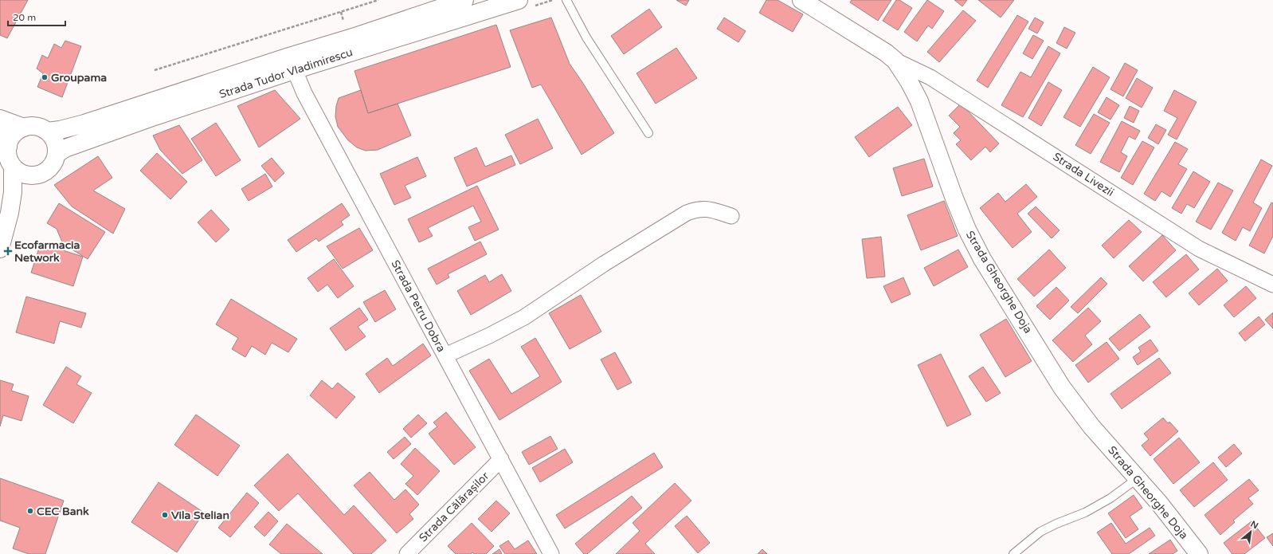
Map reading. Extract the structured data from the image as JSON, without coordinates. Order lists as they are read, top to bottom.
{
  "streets": {
    "main road": ["Strada Tudor Vladimirescu", "Strada Gheorghe Doja"],
    "street": ["Strada Livezii", "Strada Petru Dobra", "Strada Călărașilor"]
  },
  "crossings": [
    ["Strada Tudor Vladimirescu", "Strada Petru Dobra"],
    ["Strada Livezii", "Strada Gheorghe Doja"],
    ["Strada Petru Dobra", "Strada Călărașilor"]
  ],
  "places": {
    "other": ["Groupama", "CEC Bank", "Vila Stelian"],
    "health": ["Ecofarmacia Network"]
  },
  "scale_bar": "20 m",
  "north": "top right"
}
